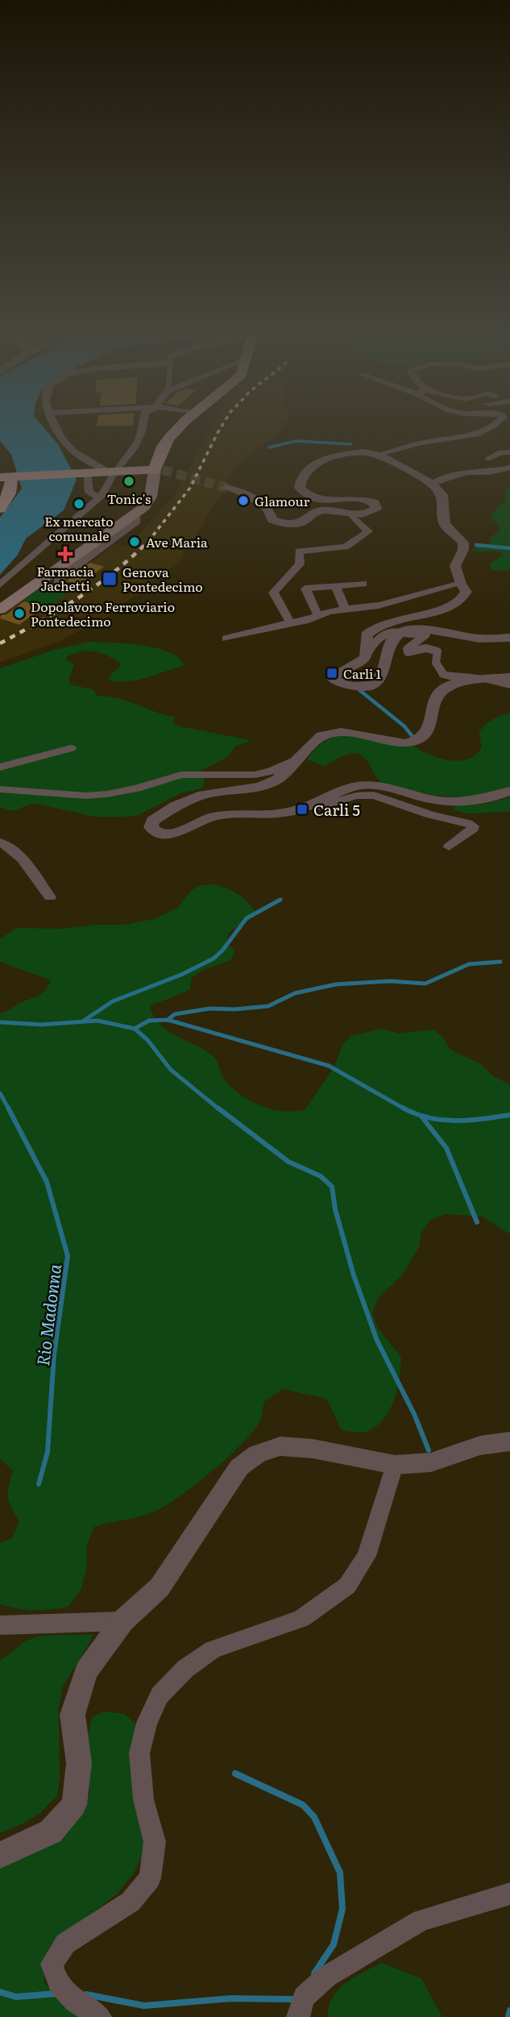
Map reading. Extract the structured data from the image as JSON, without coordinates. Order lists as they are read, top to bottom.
{
  "water": ["Rio Madonna"],
  "places": {
    "other": [
      "Tonic's",
      "Glamour",
      "Ex mercato comunale",
      "Ave Maria",
      "Dopolavoro Ferroviario Pontedecimo"
    ],
    "health": ["Farmacia Jachetti"],
    "transit": ["Genova Pontedecimo", "Carli 1", "Carli 5"]
  }
}
